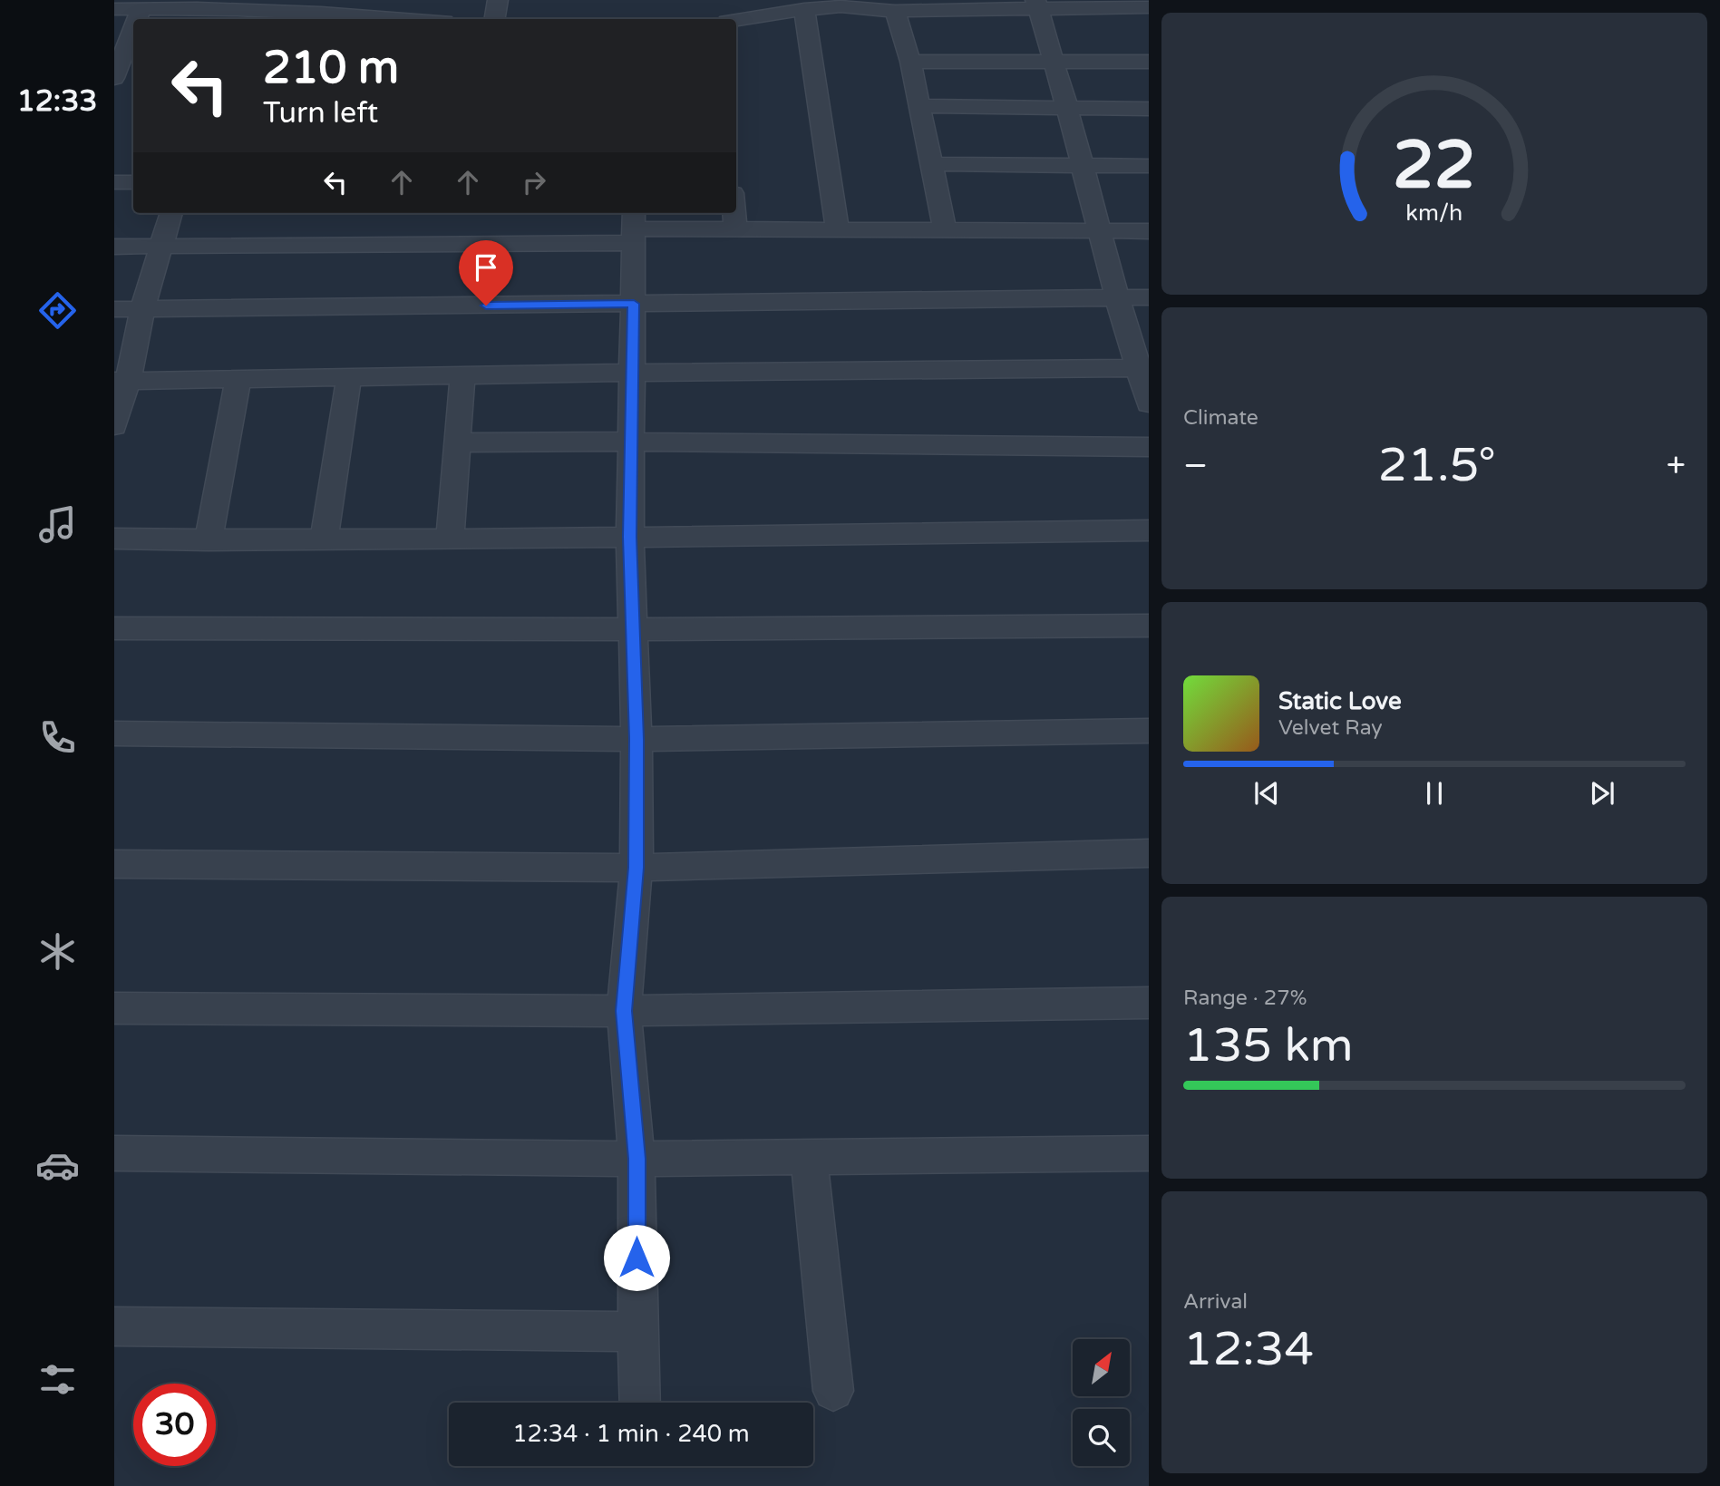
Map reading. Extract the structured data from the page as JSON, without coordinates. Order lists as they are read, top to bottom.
{
  "north": "top right",
  "page": {
    "tabs": "12:33",
    "turn": ["210 m", "Turn left"],
    "tile": [
      "Climate",
      ["Range · 27%", "135 km"],
      ["Arrival", "12:34"]
    ],
    "heat": ["−", "21.5°", "+"],
    "song": ["Static Love", "Velvet Ray"],
    "limit": "30",
    "trip": "12:34 · 1 min · 240 m",
    "gauge": ["22", "km/h"]
  }
}
